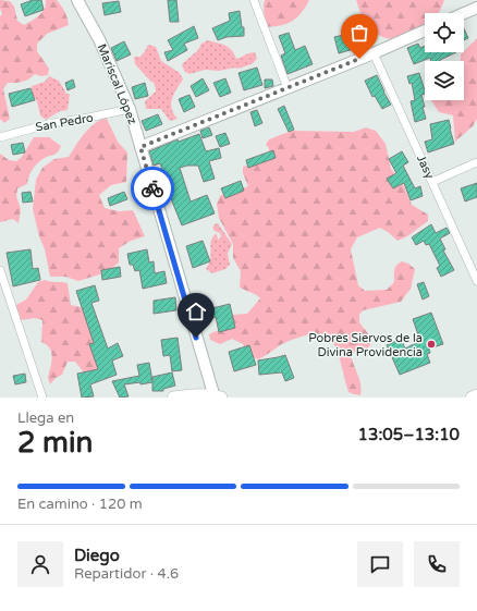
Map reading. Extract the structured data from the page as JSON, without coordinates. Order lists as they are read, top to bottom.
{
  "streets": {
    "street": ["Mariscal López", "San Pedro", "Jasy"]
  },
  "crossings": [
    ["Mariscal López", "San Pedro"]
  ],
  "places": ["Pobres Siervos de la Divina Providencia"],
  "page": {
    "heading": ["2 min", "Llega en", "13:05–13:10"],
    "panel": ["Diego", "Repartidor · 4.6"],
    "bar": "En camino · 120 m"
  }
}
